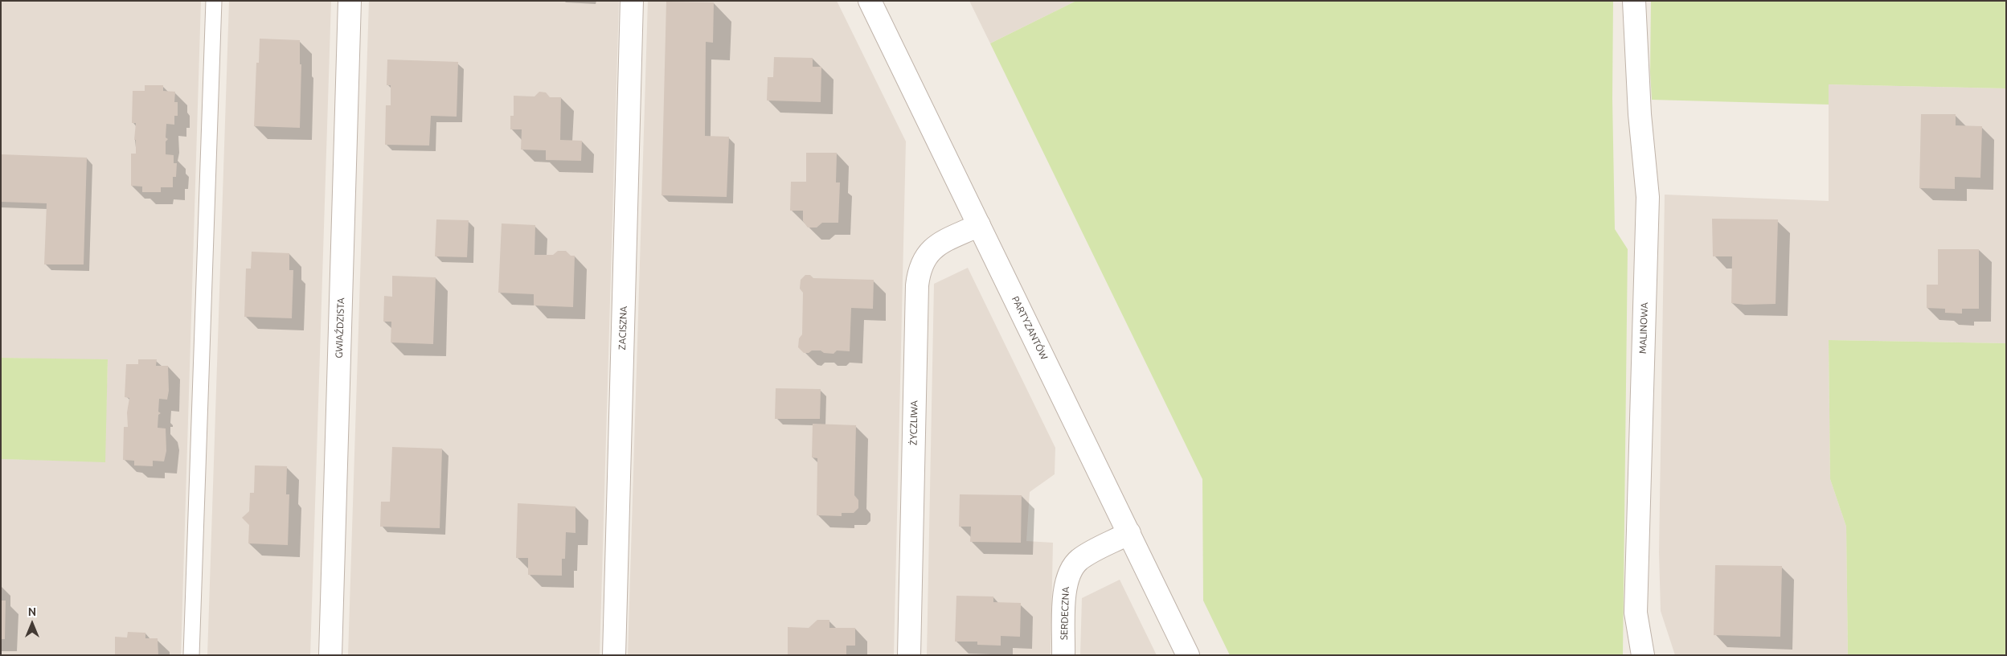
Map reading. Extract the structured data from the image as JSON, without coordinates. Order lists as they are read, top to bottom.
{
  "streets": {
    "street": [
      "GWIAŹDZISTA",
      "ZACISZNA",
      "PARTYZANTÓW",
      "MALINOWA",
      "ŻYCZLIWA",
      "SERDECZNA"
    ]
  },
  "crossings": [
    ["PARTYZANTÓW", "ŻYCZLIWA"],
    ["PARTYZANTÓW", "SERDECZNA"]
  ],
  "north": "top"
}
